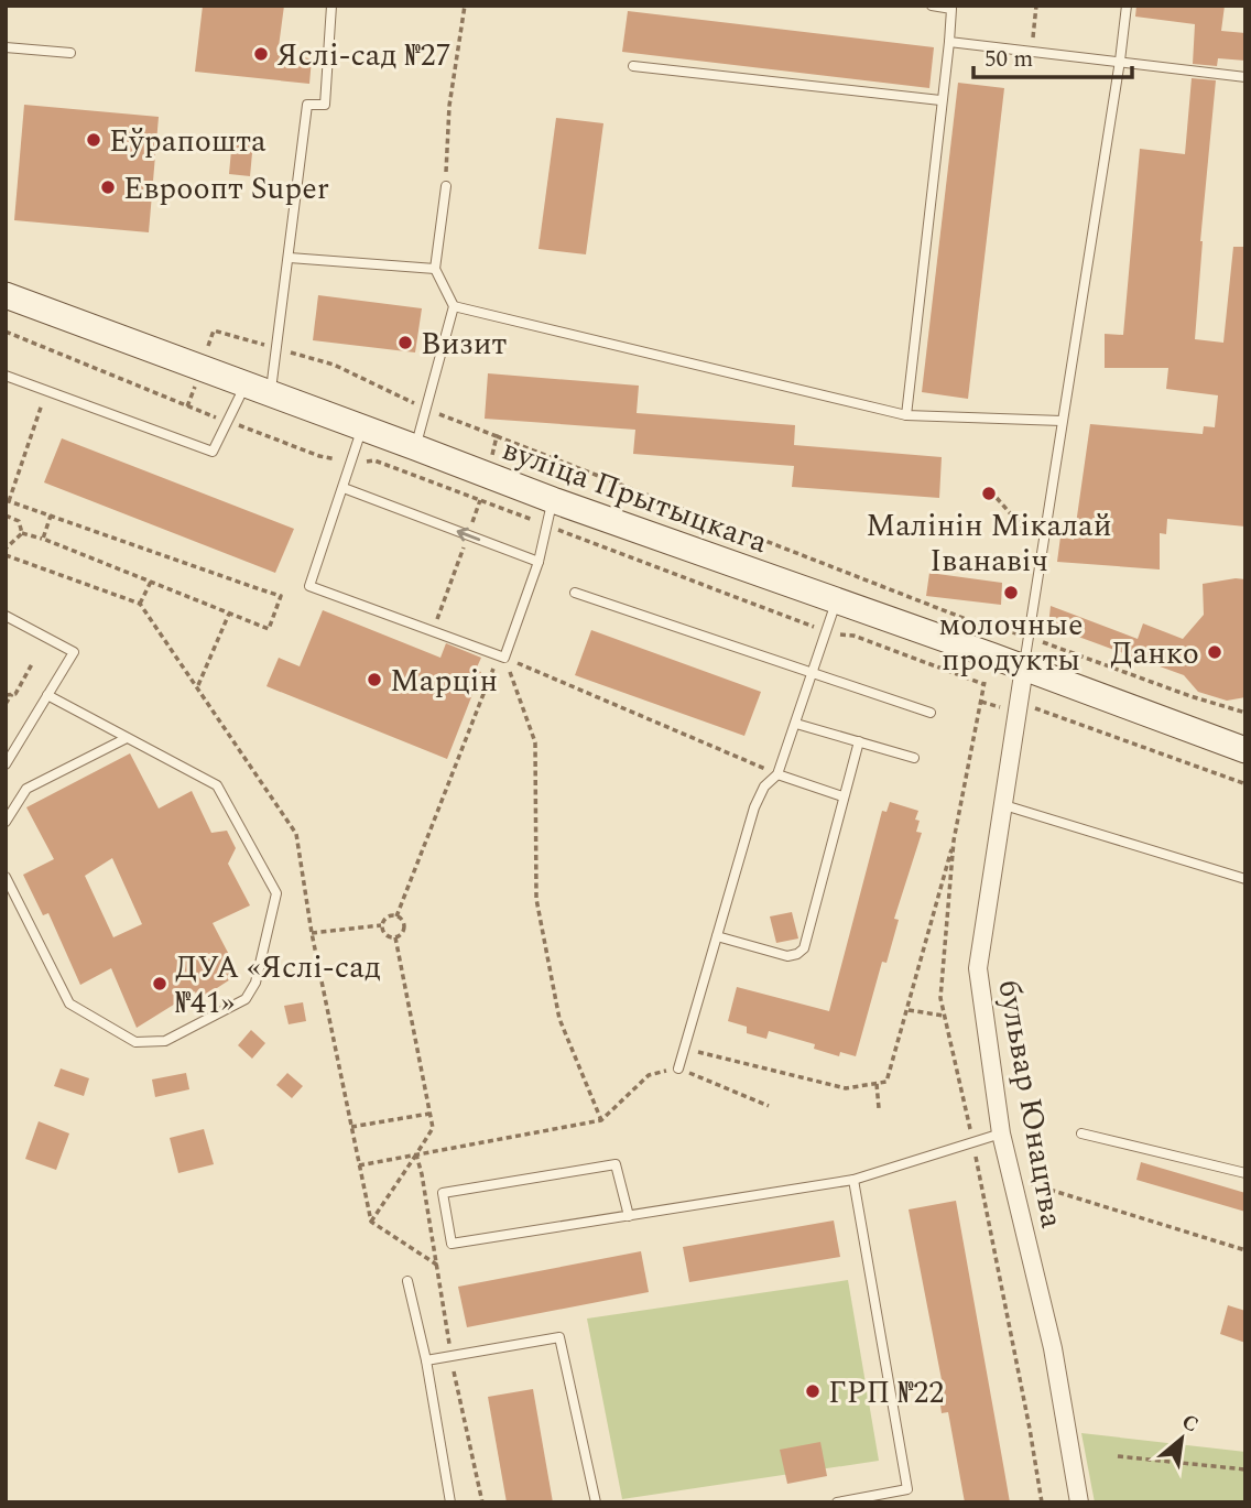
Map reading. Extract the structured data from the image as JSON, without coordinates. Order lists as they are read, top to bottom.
{
  "streets": {
    "street": ["вуліца Прытыцкага", "бульвар Юнацтва"]
  },
  "crossings": [
    ["вуліца Прытыцкага", "бульвар Юнацтва"]
  ],
  "places": [
    "Яслі-сад №27",
    "Еўрапошта",
    "Евроопт Super",
    "Визит",
    "Малінін Мікалай Іванавіч",
    "молочные продукты",
    "Данко",
    "Марцін",
    "ДУА «Яслі-сад №41»",
    "ГРП №22"
  ],
  "scale_bar": "50 m",
  "north": "top right"
}
